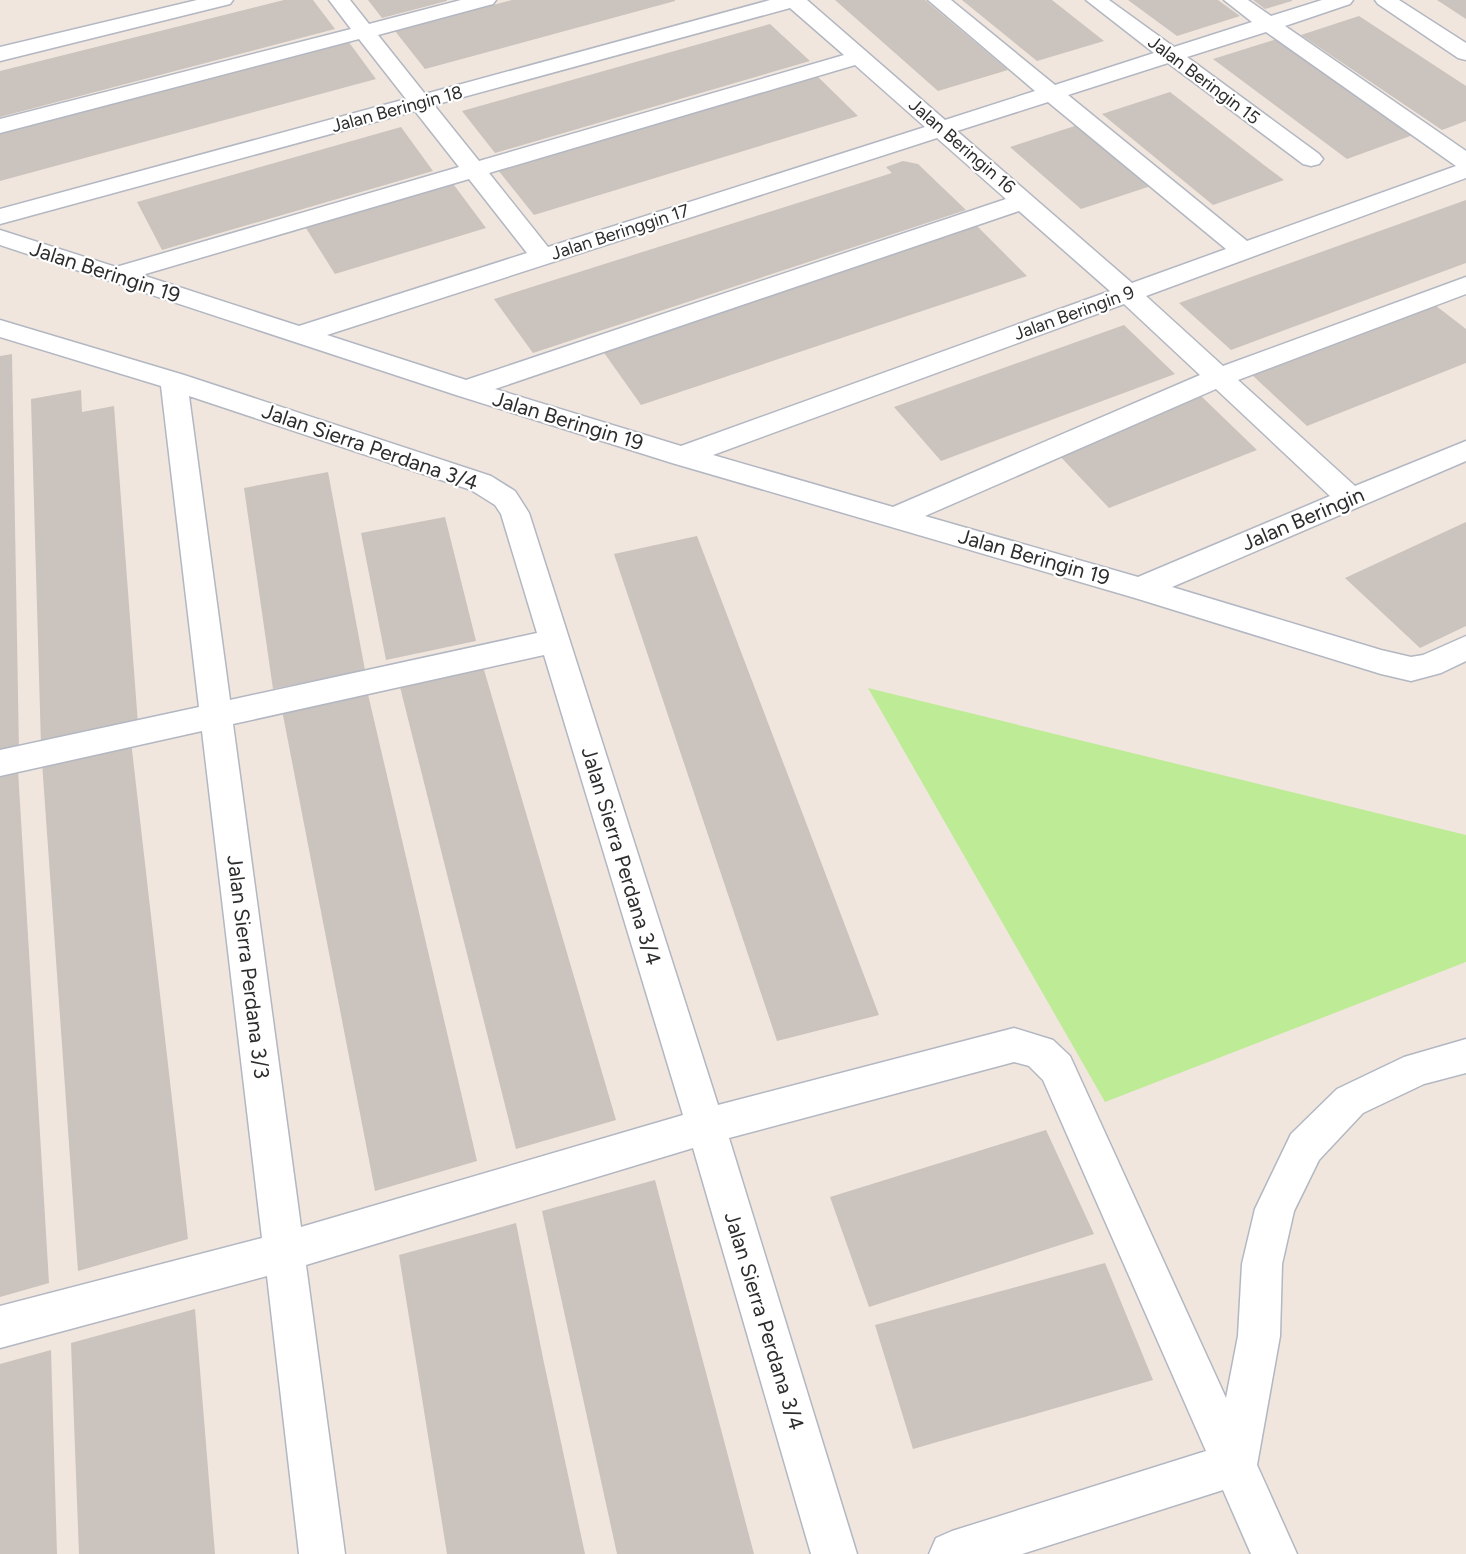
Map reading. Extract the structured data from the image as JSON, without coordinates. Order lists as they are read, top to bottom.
{
  "streets": {
    "street": [
      "Jalan Beringin 15",
      "Jalan Beringin 18",
      "Jalan Beringin 16",
      "Jalan Beringgin 17",
      "Jalan Beringin 19",
      "Jalan Beringin 9",
      "Jalan Sierra Perdana 3/4",
      "Jalan Beringin",
      "Jalan Sierra Perdana 3/3"
    ]
  },
  "crossings": [
    ["Jalan Beringin 15", "Jalan Beringgin 17"],
    ["Jalan Beringin 18", "Jalan Beringin 16"],
    ["Jalan Beringin 16", "Jalan Beringgin 17"],
    ["Jalan Beringin 16", "Jalan Beringin 9"],
    ["Jalan Beringin 16", "Jalan Beringin"],
    ["Jalan Beringgin 17", "Jalan Beringin 19"],
    ["Jalan Beringin 19", "Jalan Beringin 9"],
    ["Jalan Beringin 19", "Jalan Beringin"],
    ["Jalan Sierra Perdana 3/4", "Jalan Sierra Perdana 3/3"]
  ]
}
